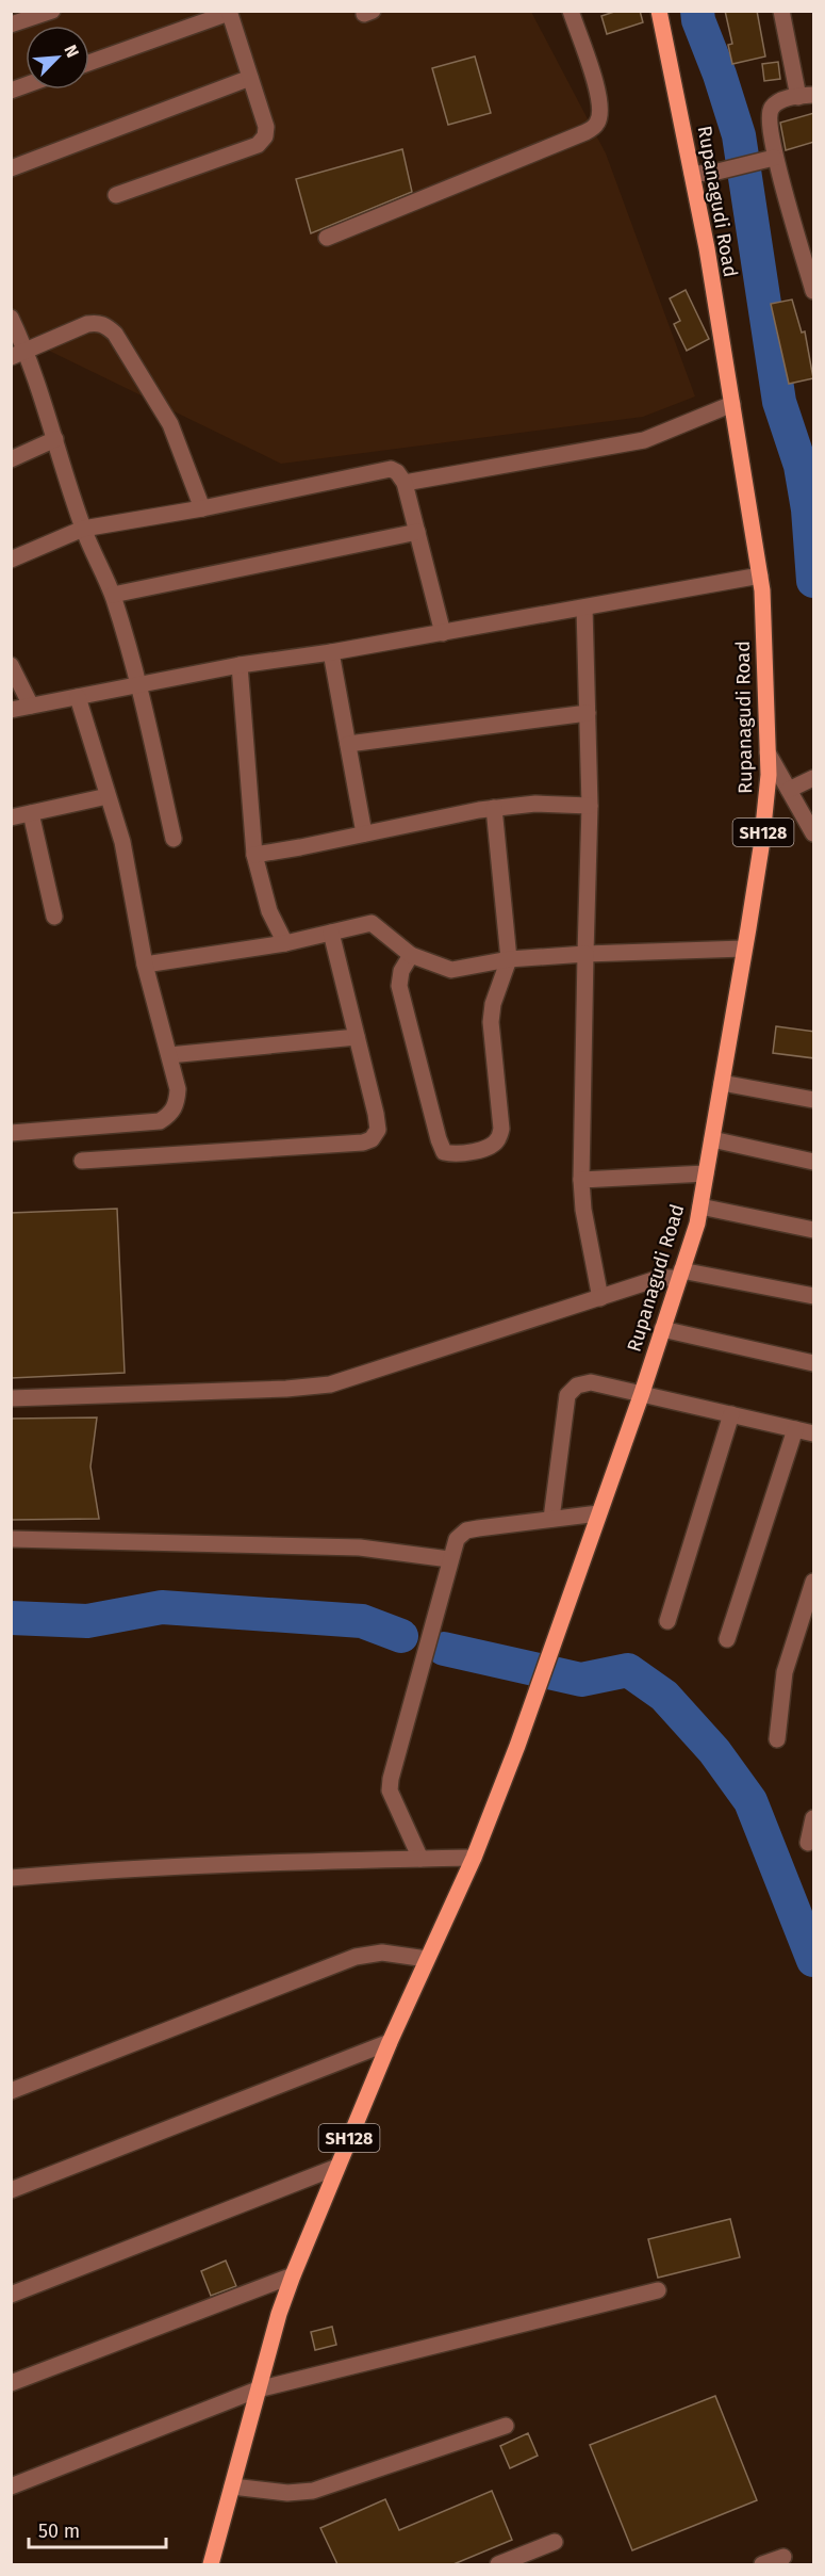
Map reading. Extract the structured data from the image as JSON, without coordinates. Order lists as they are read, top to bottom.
{
  "streets": {
    "main road": ["Rupanagudi Road", "SH128"]
  },
  "crossings": [
    ["Rupanagudi Road", "SH128"]
  ],
  "scale_bar": "50 m",
  "north": "top right"
}
